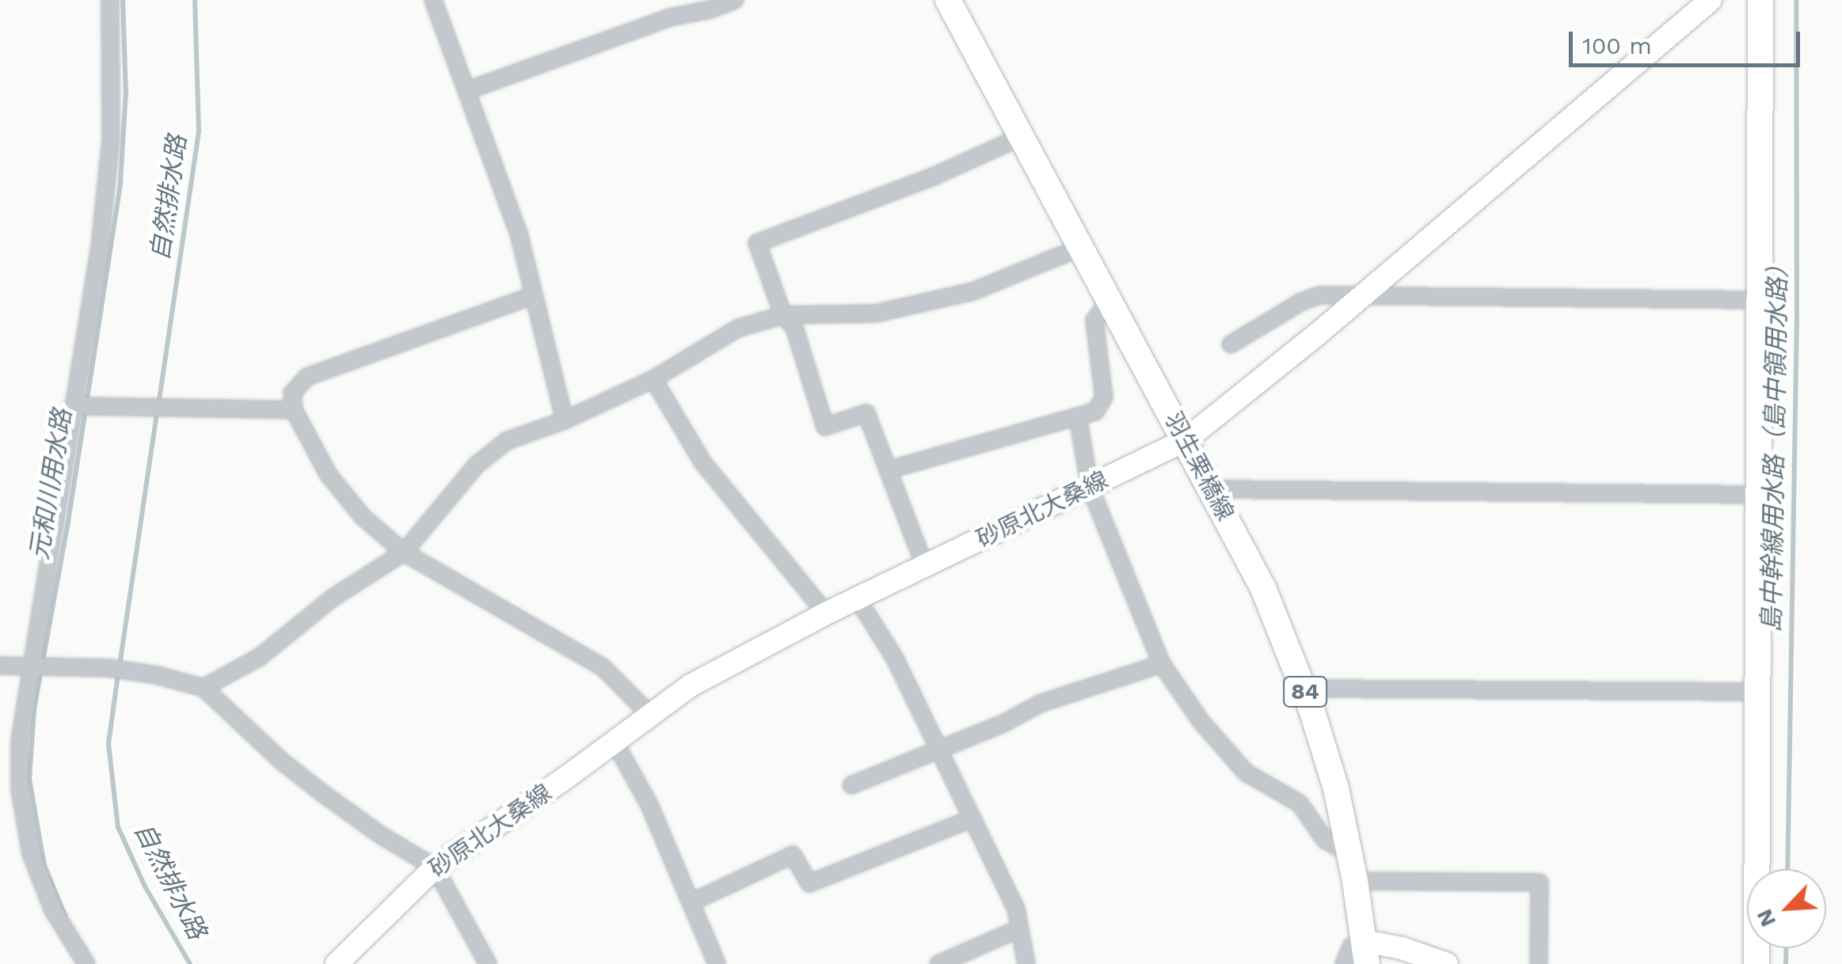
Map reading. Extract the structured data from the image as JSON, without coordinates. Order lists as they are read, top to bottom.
{
  "streets": {
    "main road": ["羽生栗橋線", "砂原北大桑線", "84"]
  },
  "crossings": [
    ["羽生栗橋線", "砂原北大桑線"]
  ],
  "water": ["自然排水路", "島中幹線用水路（島中領用水路）", "元和川用水路"],
  "scale_bar": "100 m",
  "north": "bottom left"
}
